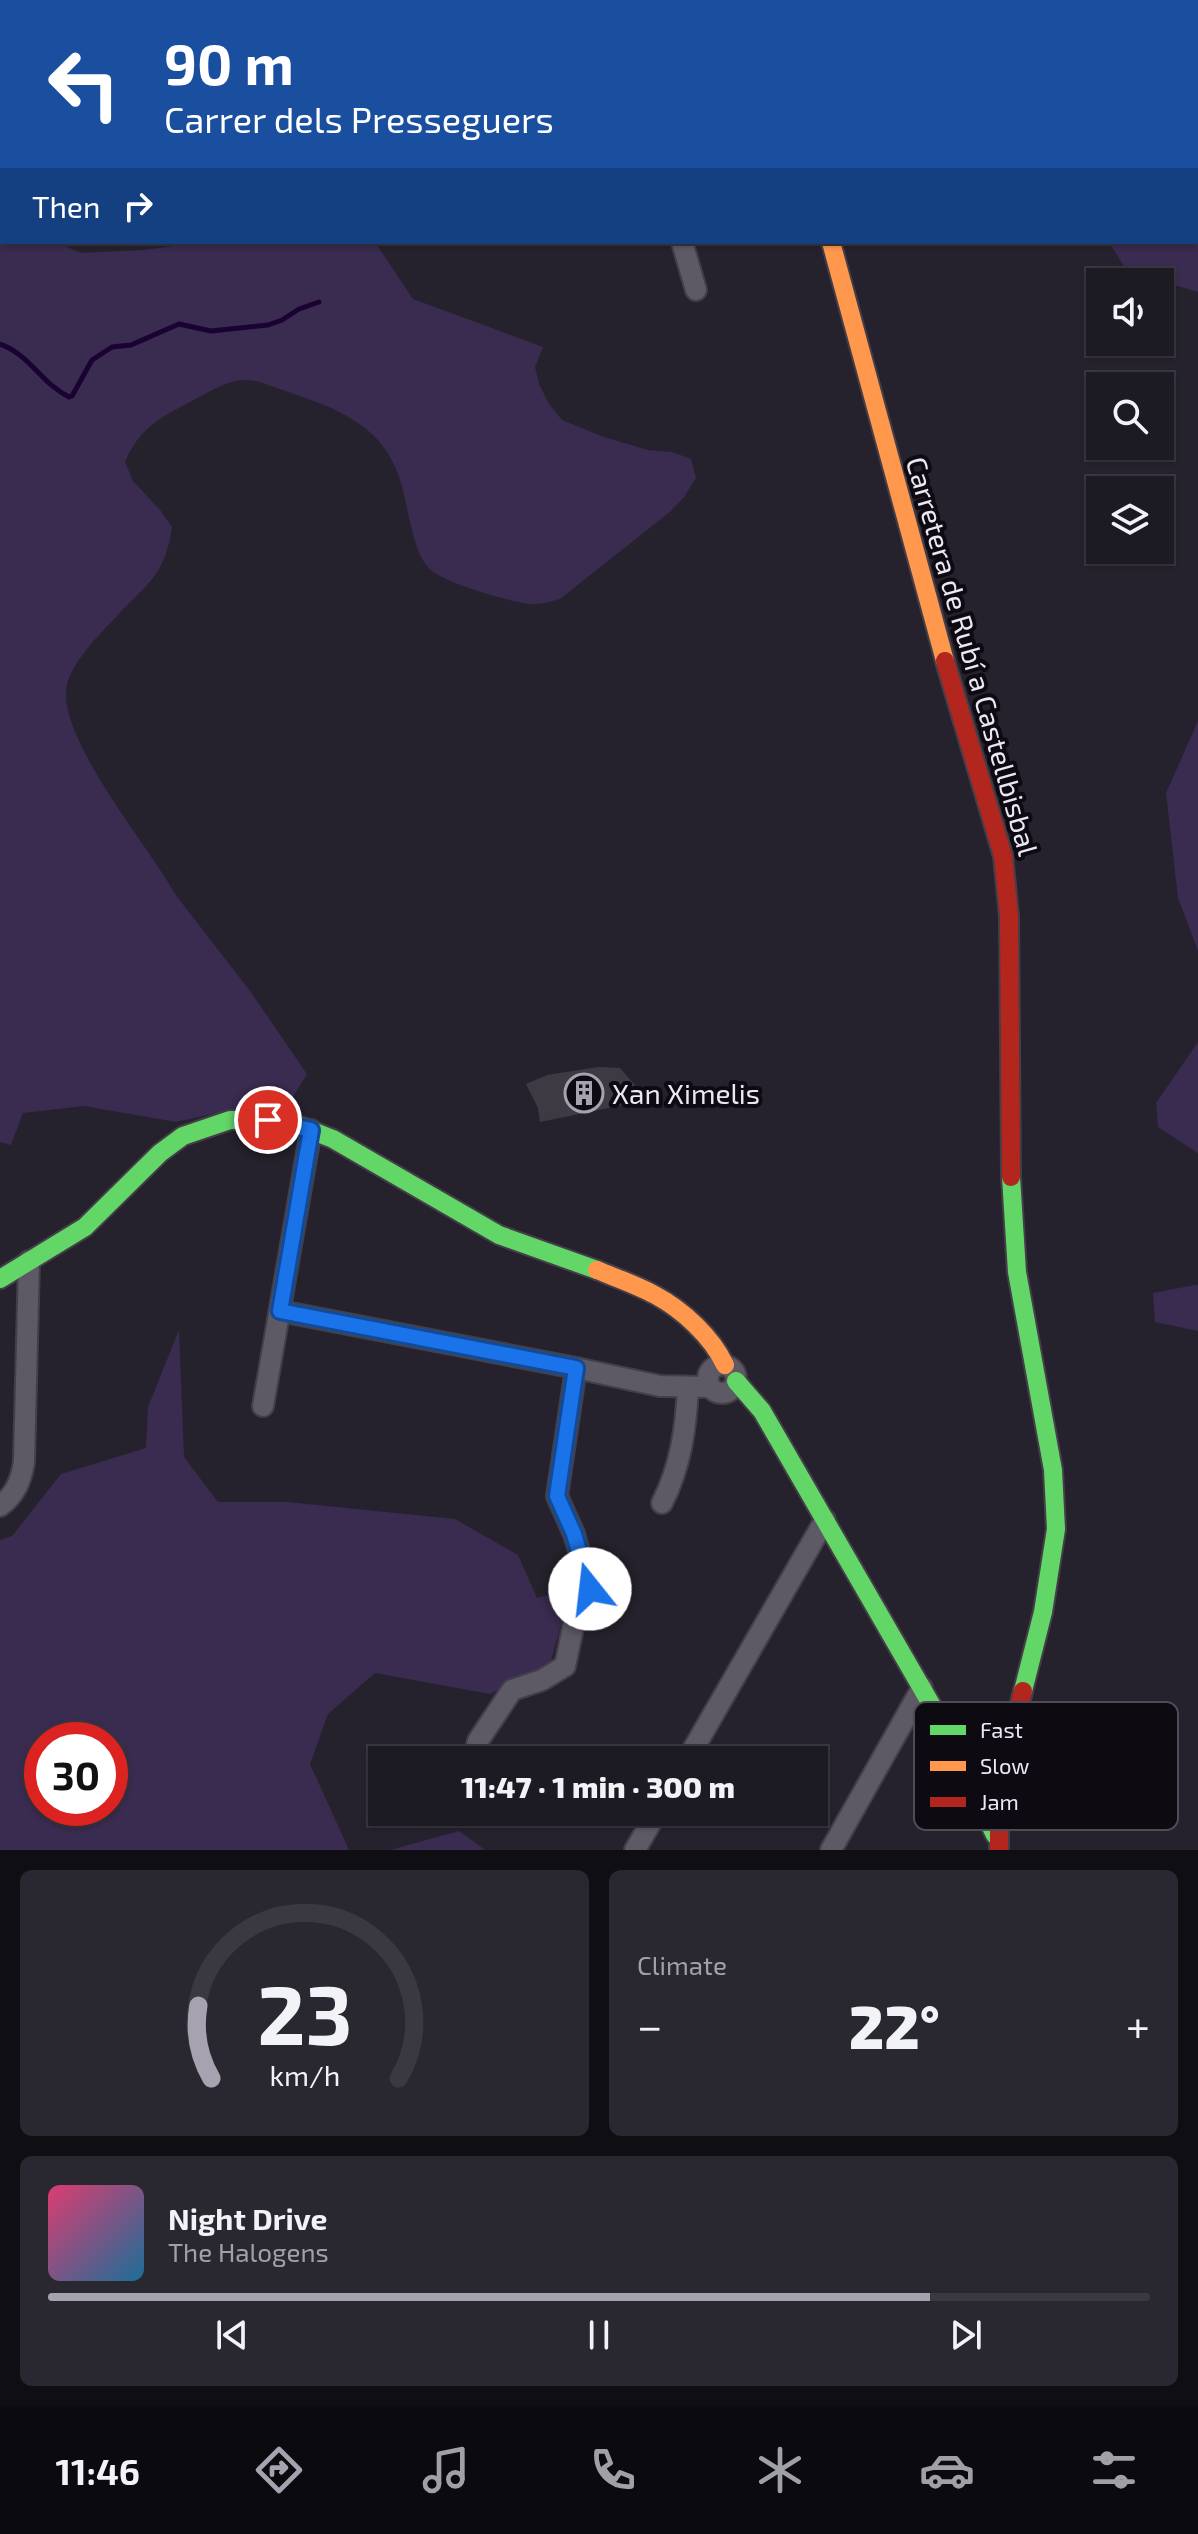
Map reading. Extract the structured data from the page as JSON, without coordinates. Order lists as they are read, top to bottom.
{
  "streets": {
    "street": ["Carretera de Rubí a Castellbisbal"]
  },
  "places": {
    "building": ["Xan Ximelis"]
  },
  "legend": ["Fast", "Slow", "Jam"],
  "page": {
    "turn": ["90 m", "Carrer dels Presseguers"],
    "then": "Then",
    "limit": "30",
    "trip": "11:47 · 1 min · 300 m",
    "tile": "Climate",
    "heat": ["−", "22°", "+"],
    "song": ["Night Drive", "The Halogens"],
    "tabs": "11:46",
    "gauge": ["23", "km/h"]
  }
}
